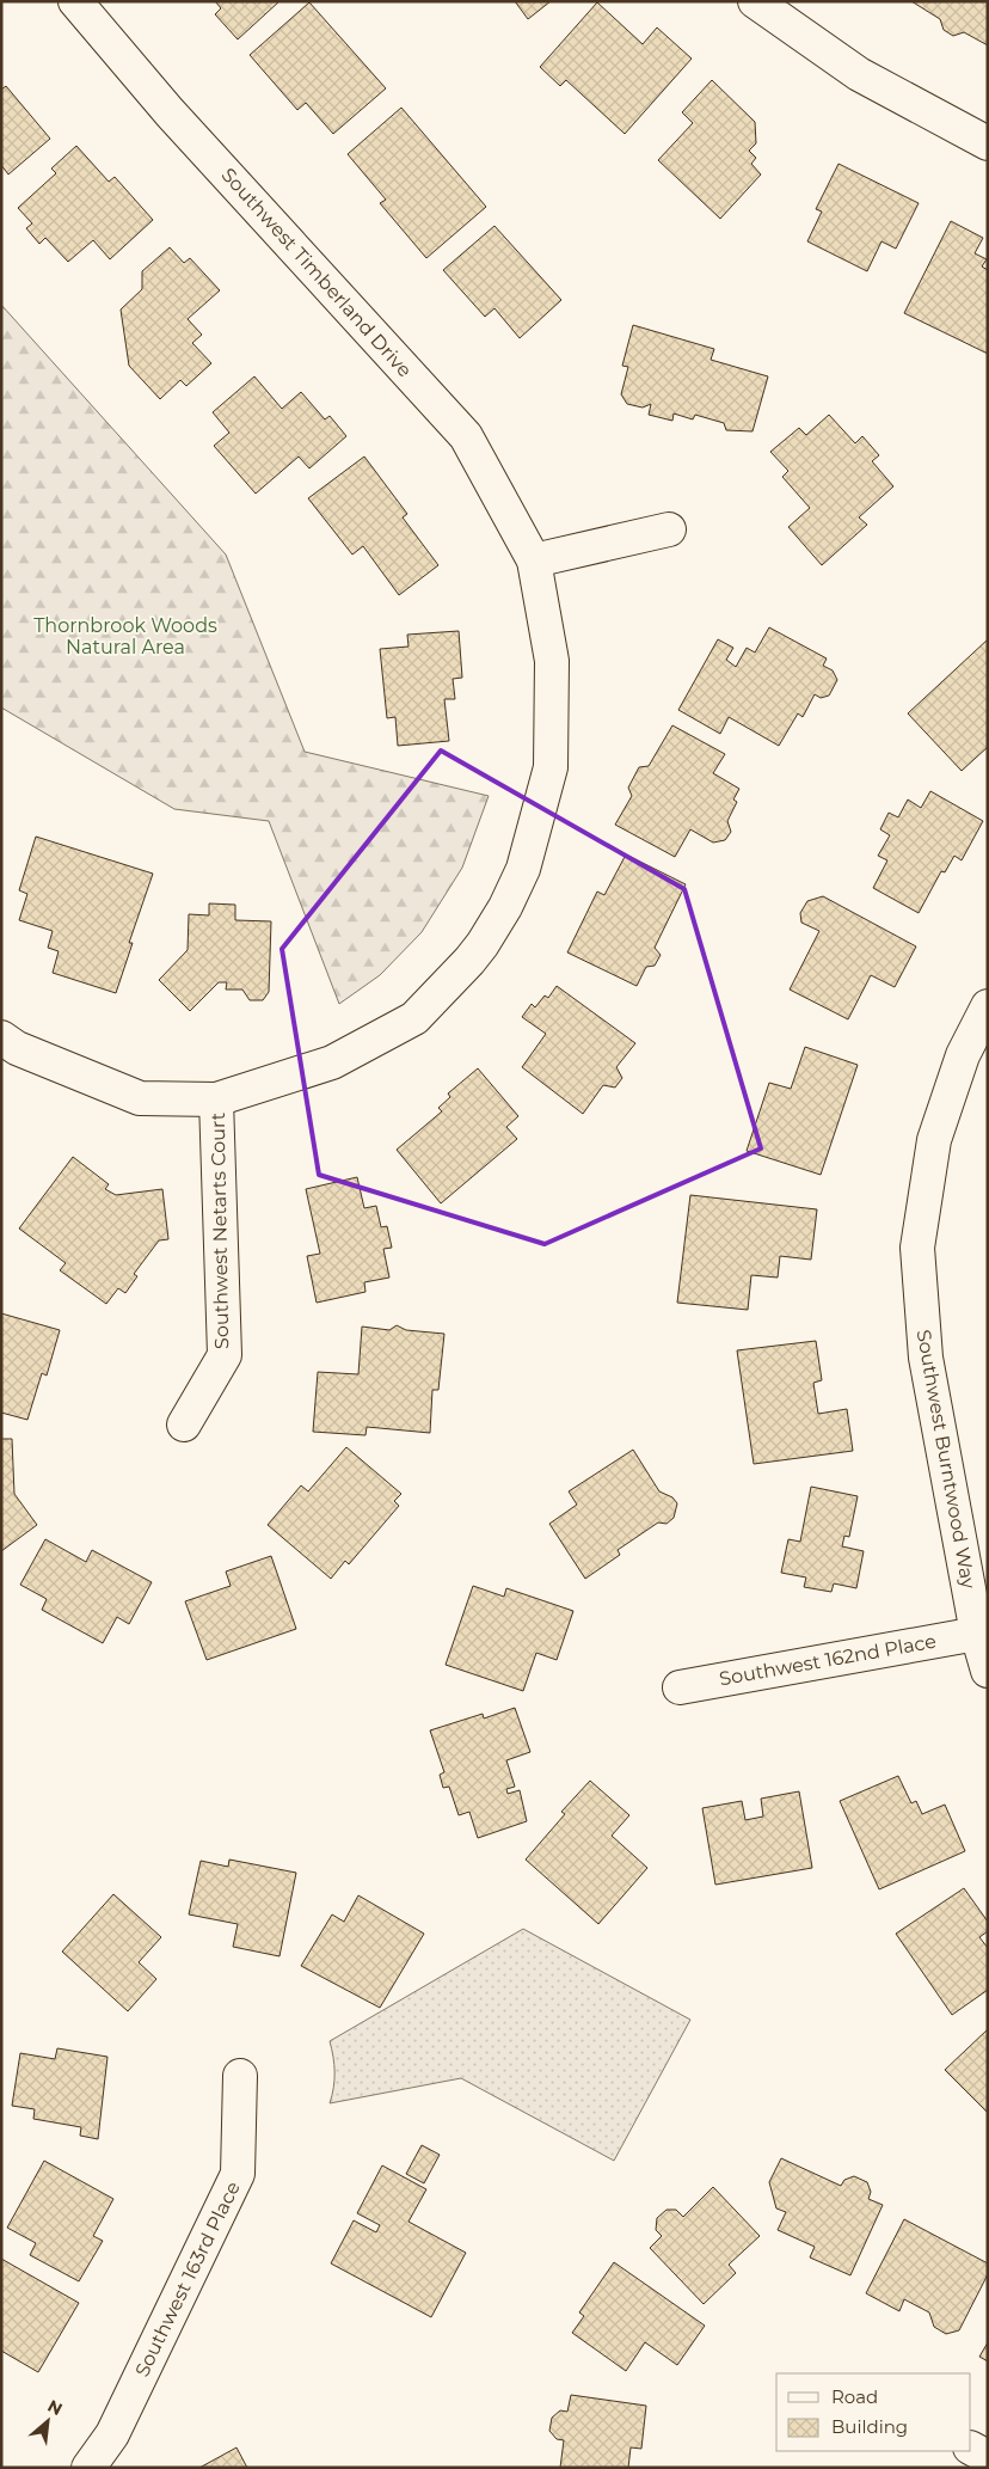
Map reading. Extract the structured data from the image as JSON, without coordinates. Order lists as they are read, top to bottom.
{
  "streets": {
    "street": [
      "Southwest Timberland Drive",
      "Southwest Netarts Court",
      "Southwest Burntwood Way",
      "Southwest 162nd Place",
      "Southwest 163rd Place"
    ]
  },
  "crossings": [
    ["Southwest Timberland Drive", "Southwest Netarts Court"],
    ["Southwest Burntwood Way", "Southwest 162nd Place"]
  ],
  "parks": ["Thornbrook Woods Natural Area"],
  "legend": ["Road", "Building"],
  "north": "top right"
}
